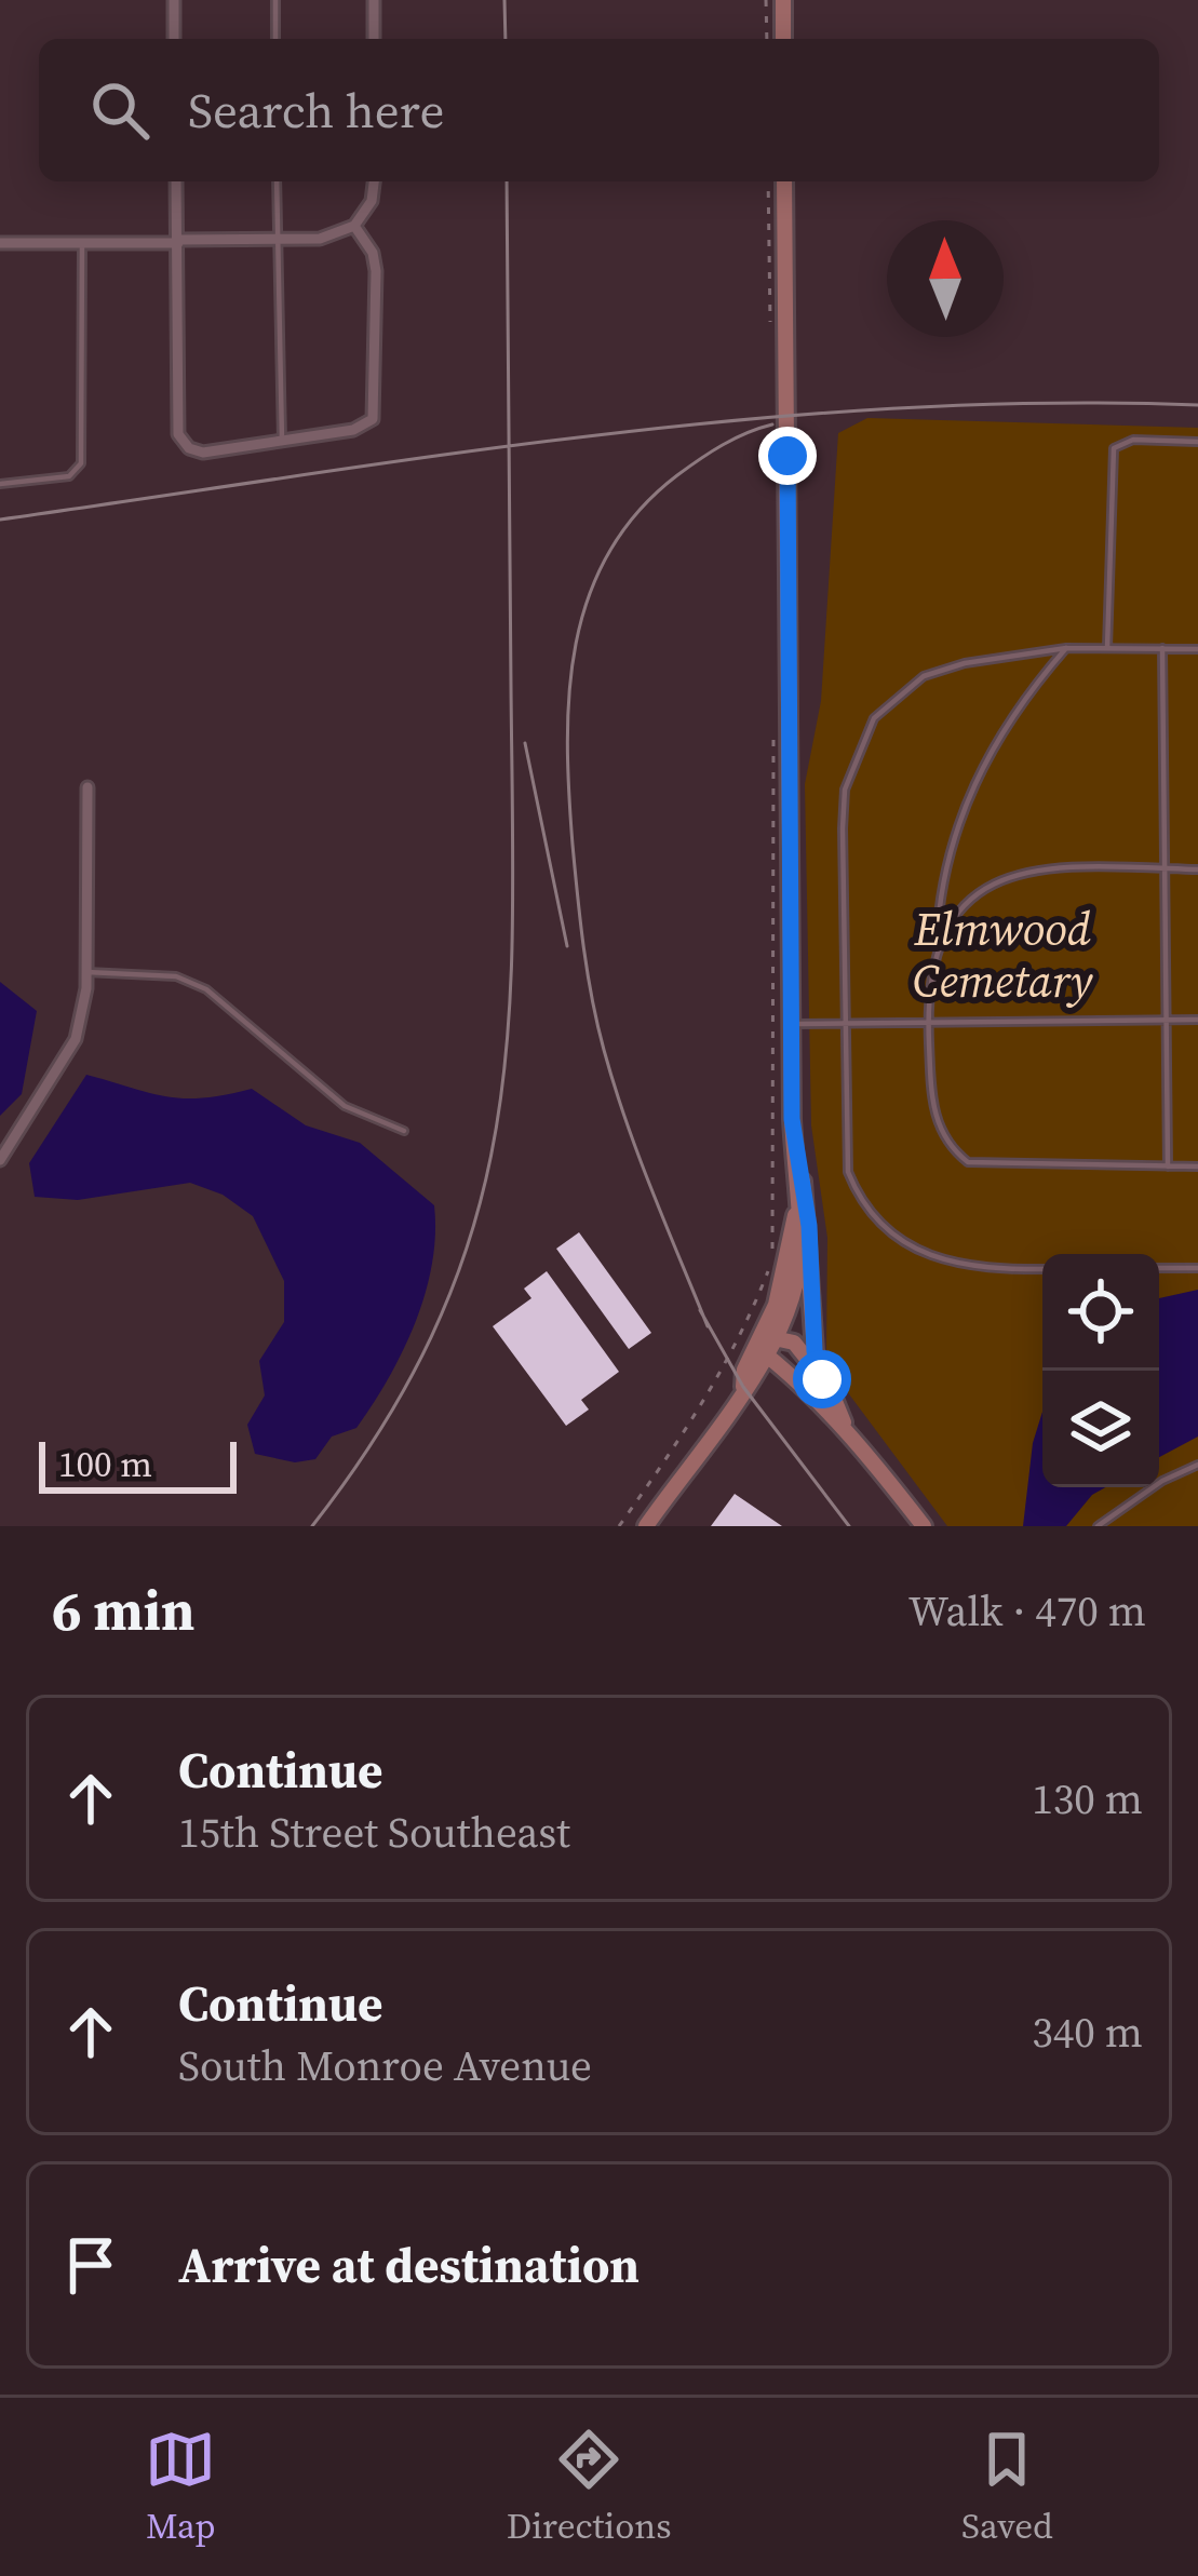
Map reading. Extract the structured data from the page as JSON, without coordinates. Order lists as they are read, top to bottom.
{
  "parks": ["Elmwood Cemetary"],
  "scale_bar": "100 m",
  "north": "top",
  "page": {
    "search": "Search here",
    "scale": "100 m",
    "heading": ["6 min", "Walk · 470 m"],
    "list": [
      ["Continue", "15th Street Southeast", "130 m"],
      ["Continue", "South Monroe Avenue", "340 m"],
      "Arrive at destination"
    ],
    "nav": ["Map", "Directions", "Saved"]
  }
}
